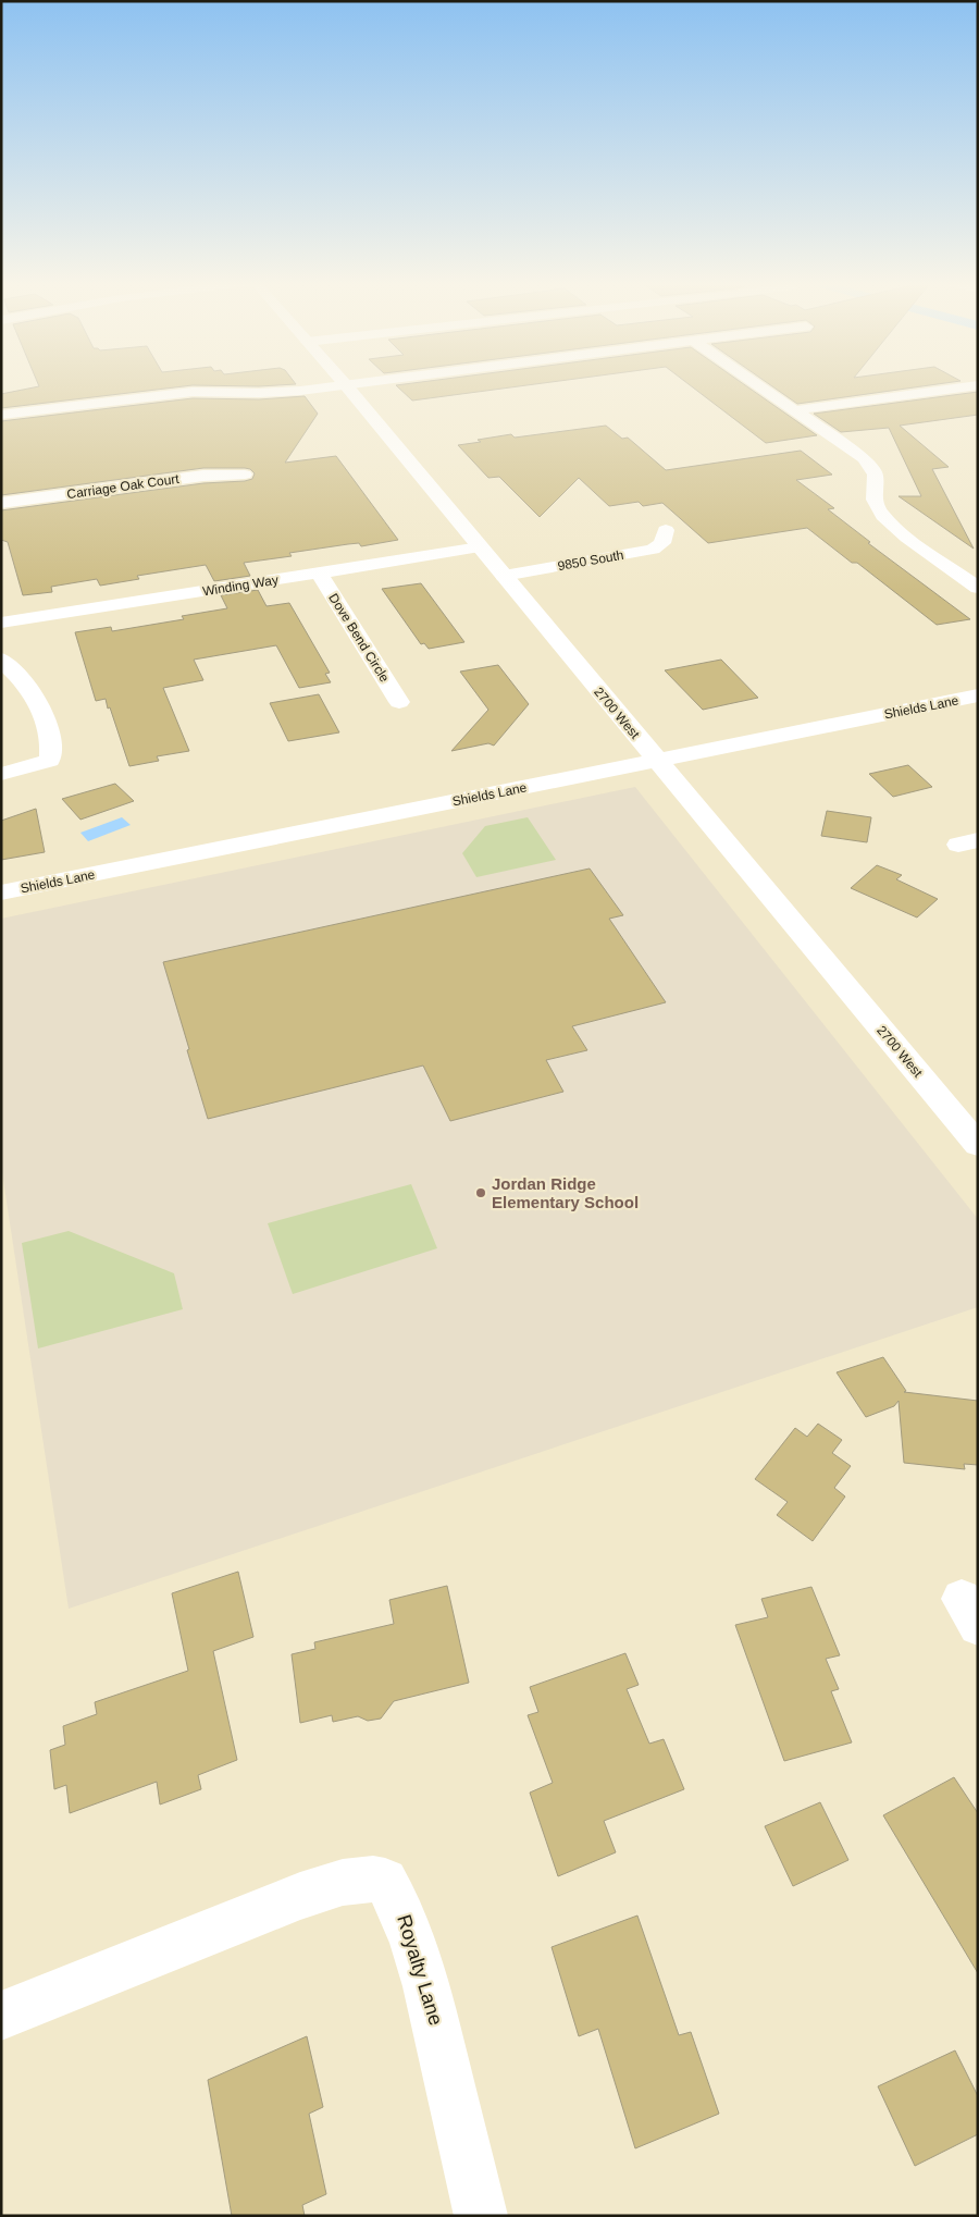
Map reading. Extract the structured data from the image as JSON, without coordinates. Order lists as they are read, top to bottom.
{
  "streets": {
    "street": [
      "Carriage Oak Court",
      "9850 South",
      "Winding Way",
      "Dove Bend Circle",
      "Shields Lane",
      "2700 West",
      "Royalty Lane"
    ]
  },
  "crossings": [
    ["9850 South", "2700 West"],
    ["Winding Way", "Dove Bend Circle"],
    ["Winding Way", "2700 West"],
    ["Shields Lane", "2700 West"]
  ],
  "places": ["Jordan Ridge Elementary School"]
}
